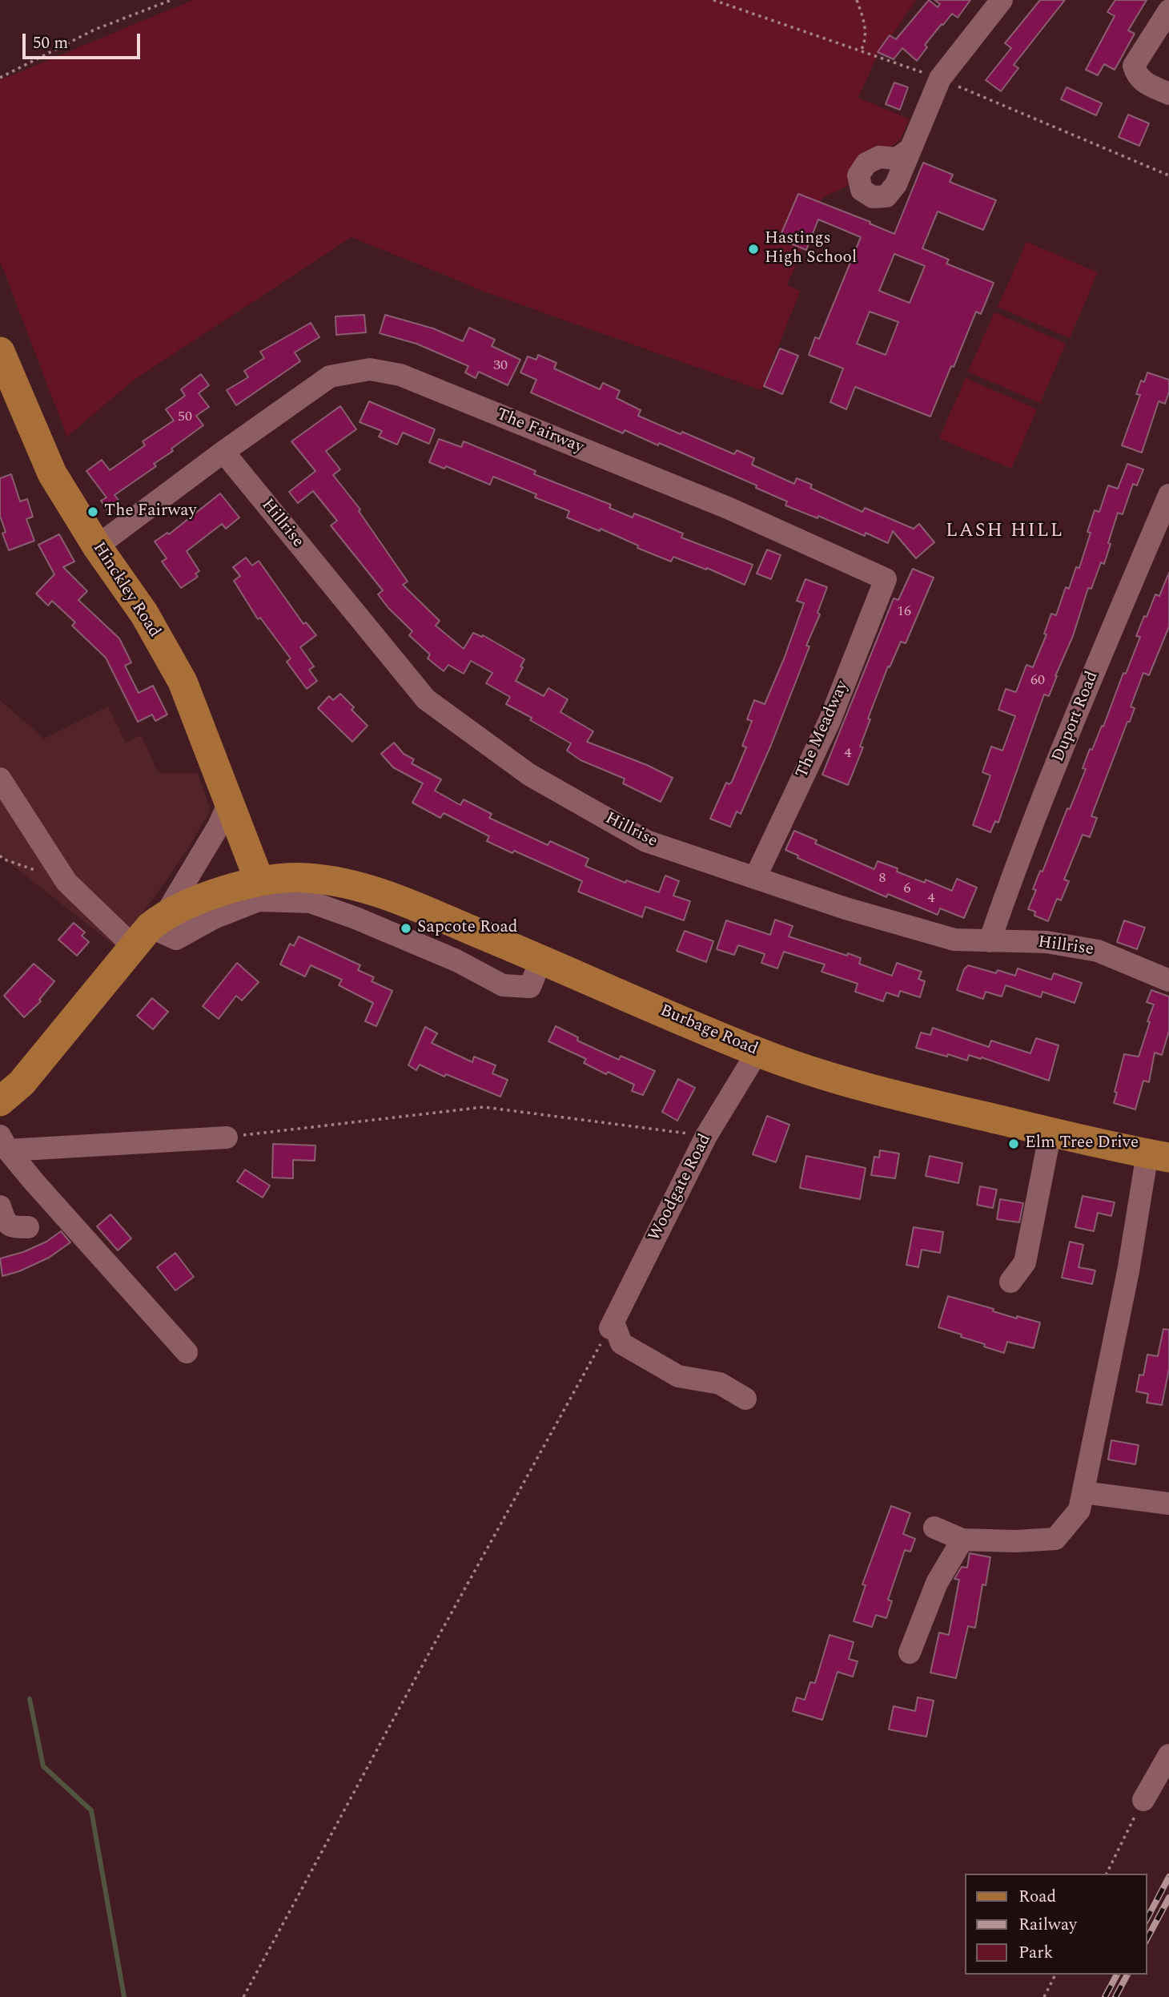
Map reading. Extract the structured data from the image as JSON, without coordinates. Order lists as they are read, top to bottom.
{
  "streets": {
    "main road": ["Hinckley Road", "Burbage Road"],
    "street": [
      "The Fairway",
      "Hillrise",
      "Duport Road",
      "The Meadway",
      "Woodgate Road"
    ]
  },
  "crossings": [
    ["The Fairway", "Hillrise"],
    ["The Fairway", "Hinckley Road"],
    ["The Fairway", "The Meadway"],
    ["Hillrise", "Duport Road"],
    ["Hillrise", "The Meadway"],
    ["Hinckley Road", "Burbage Road"],
    ["Burbage Road", "Woodgate Road"]
  ],
  "districts": ["LASH HILL"],
  "places": [
    "Hastings High School",
    "The Fairway",
    "Sapcote Road",
    "Elm Tree Drive"
  ],
  "house_numbers": [
    "30",
    "50",
    "16",
    "60",
    "4",
    "8",
    "6",
    "4"
  ],
  "legend": ["Road", "Railway", "Park"],
  "scale_bar": "50 m"
}
